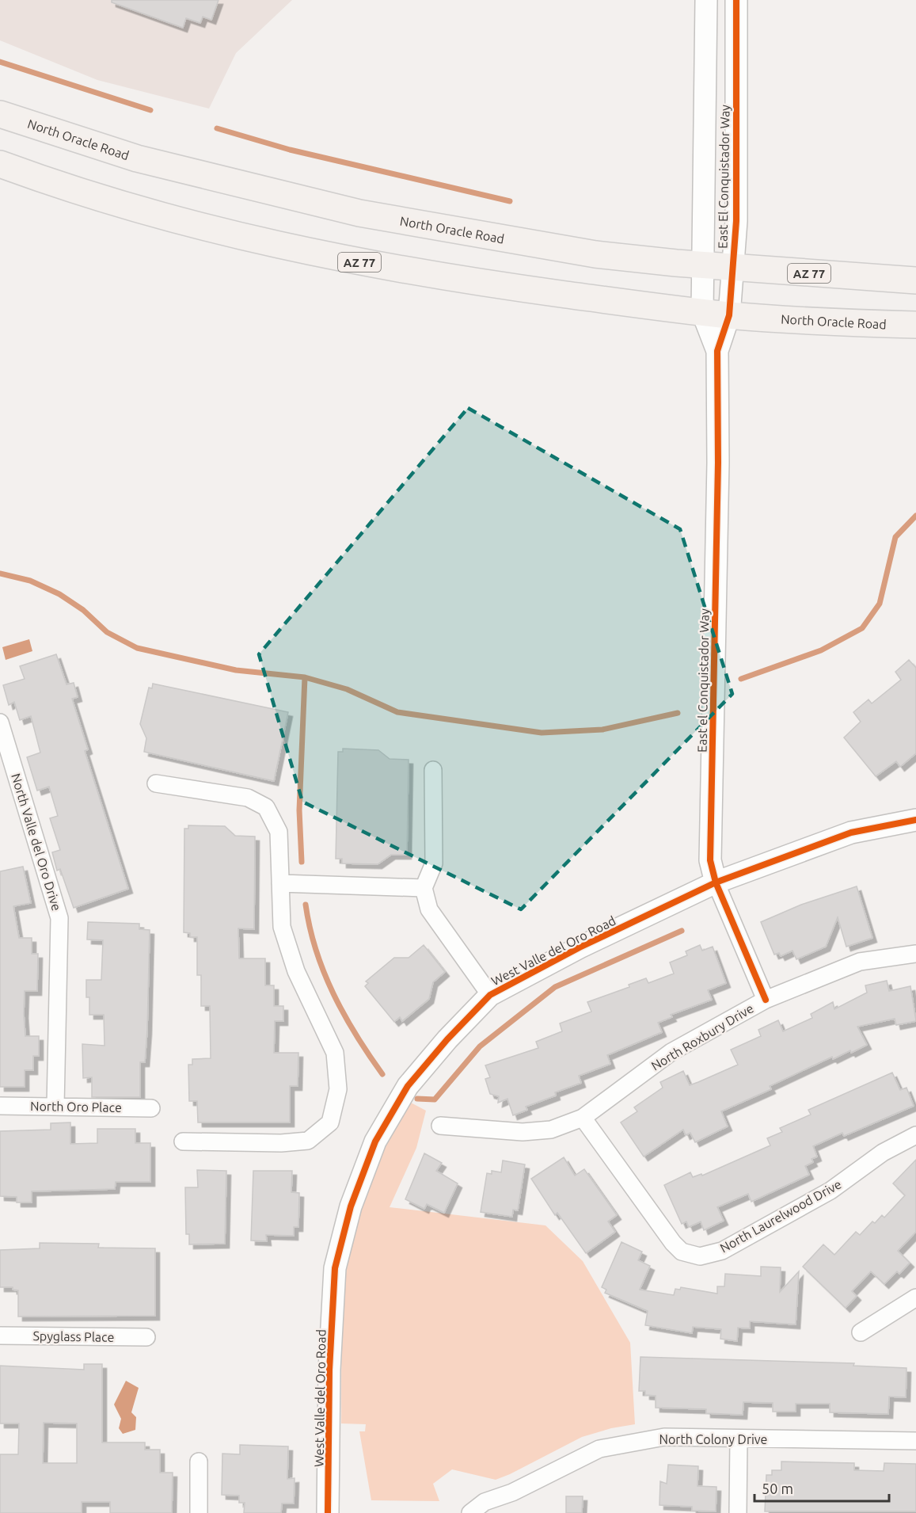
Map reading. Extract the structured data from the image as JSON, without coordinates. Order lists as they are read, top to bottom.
{
  "streets": {
    "highway": ["North Oracle Road", "AZ 77"],
    "street": [
      "East El Conquistador Way",
      "East el Conquistador Way",
      "North Valle del Oro Drive",
      "West Valle del Oro Road",
      "North Roxbury Drive",
      "North Oro Place",
      "North Laurelwood Drive",
      "Spyglass Place",
      "North Colony Drive"
    ]
  },
  "crossings": [
    ["North Oracle Road", "East El Conquistador Way"],
    ["East El Conquistador Way", "East el Conquistador Way"],
    ["East el Conquistador Way", "West Valle del Oro Road"],
    ["East el Conquistador Way", "North Roxbury Drive"],
    ["North Valle del Oro Drive", "North Oro Place"],
    ["North Roxbury Drive", "North Laurelwood Drive"]
  ],
  "scale_bar": "50 m"
}
